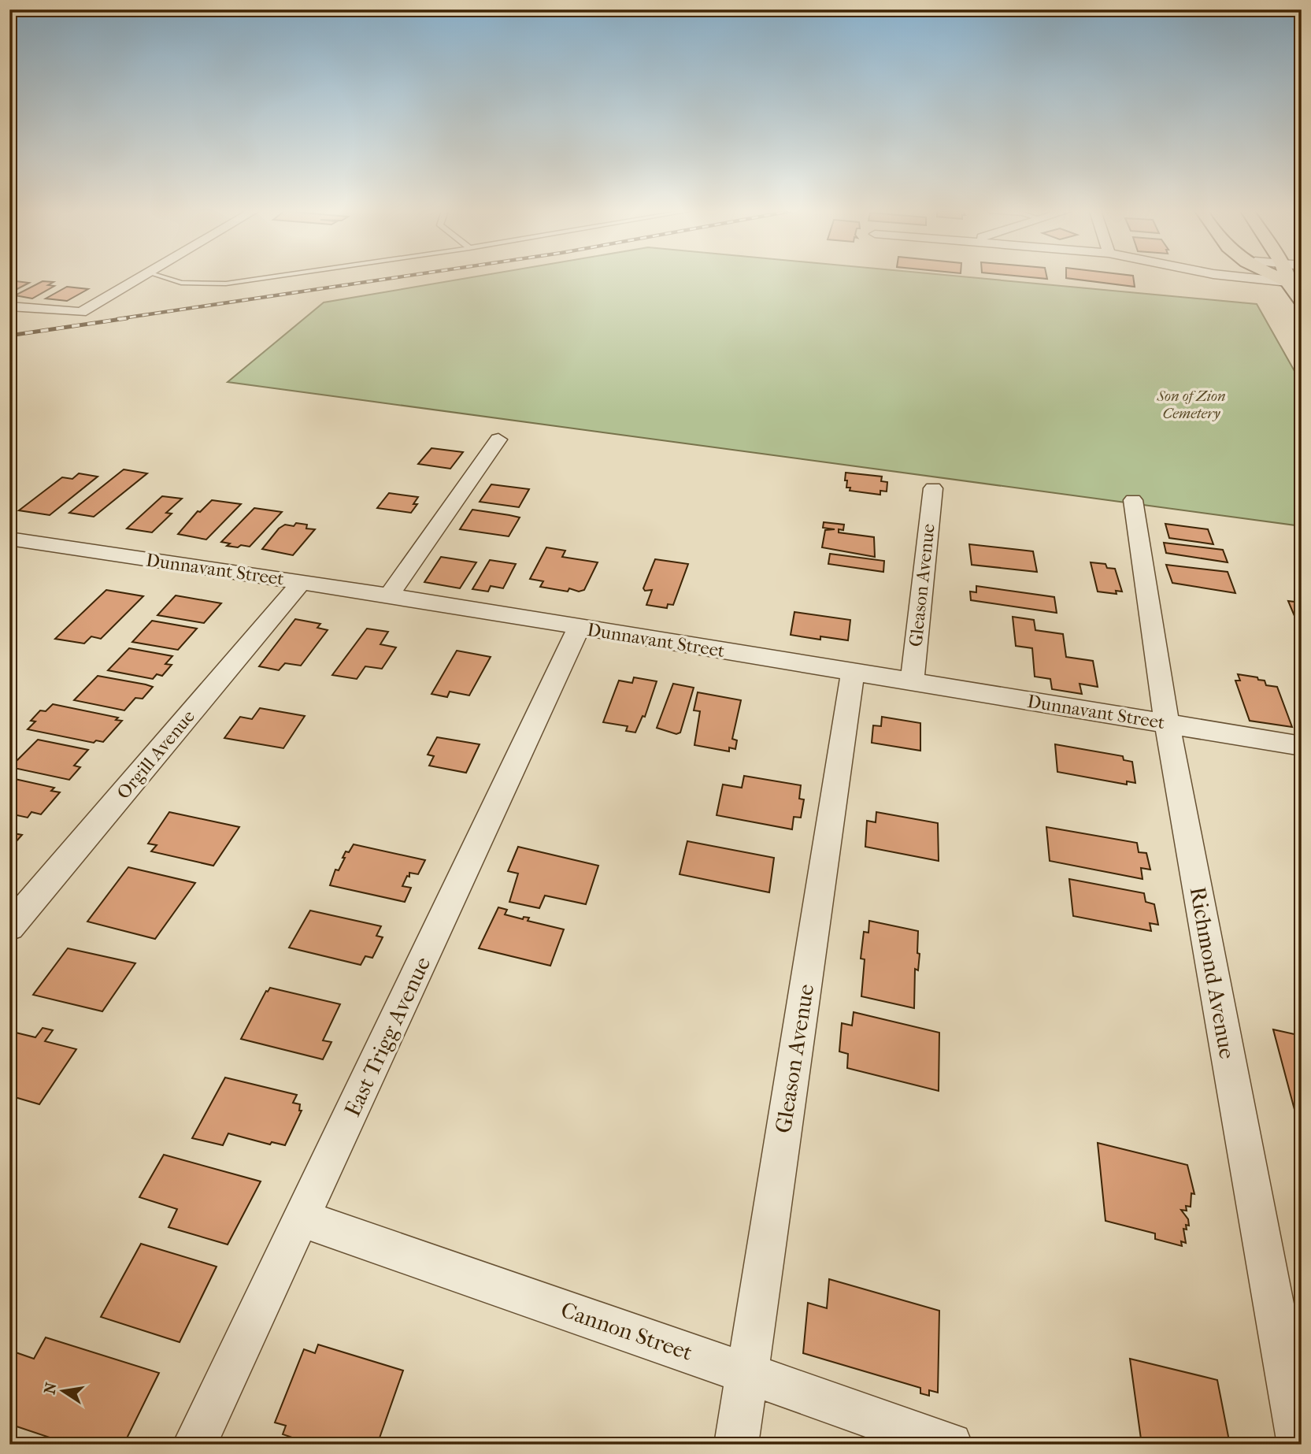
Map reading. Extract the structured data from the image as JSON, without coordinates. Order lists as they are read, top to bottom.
{
  "streets": {
    "street": [
      "Dunnavant Street",
      "Gleason Avenue",
      "Orgill Avenue",
      "Richmond Avenue",
      "East Trigg Avenue",
      "Cannon Street"
    ]
  },
  "crossings": [
    ["Dunnavant Street", "Gleason Avenue"],
    ["Dunnavant Street", "Orgill Avenue"],
    ["Dunnavant Street", "Richmond Avenue"],
    ["Dunnavant Street", "East Trigg Avenue"],
    ["Gleason Avenue", "Cannon Street"],
    ["East Trigg Avenue", "Cannon Street"]
  ],
  "parks": ["Son of Zion Cemetery"],
  "north": "left"
}
